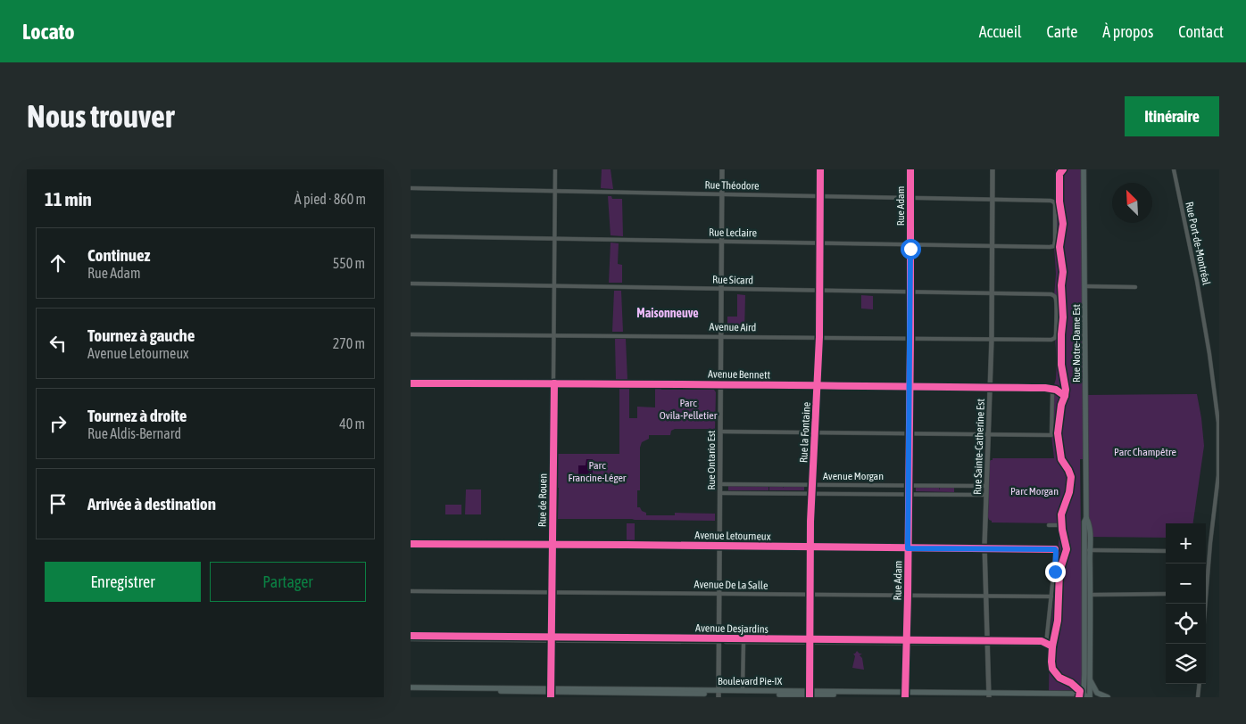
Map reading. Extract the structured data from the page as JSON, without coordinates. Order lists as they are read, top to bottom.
{
  "streets": {
    "main road": ["Rue Notre-Dame Est", "Boulevard Pie-IX"],
    "street": [
      "Rue Théodore",
      "Rue Adam",
      "Rue Leclaire",
      "Rue Port-de-Montréal",
      "Rue Sicard",
      "Avenue Aird",
      "Avenue Bennett",
      "Rue la Fontaine",
      "Rue Sainte-Catherine Est",
      "Rue Ontario Est",
      "Avenue Morgan",
      "Rue de Rouen",
      "Avenue Letourneux",
      "Avenue De La Salle",
      "Avenue Desjardins"
    ]
  },
  "crossings": [
    ["Rue Théodore", "Rue Adam"],
    ["Rue Théodore", "Rue Leclaire"],
    ["Rue Théodore", "Rue la Fontaine"],
    ["Rue Théodore", "Rue Sainte-Catherine Est"],
    ["Rue Théodore", "Rue Ontario Est"],
    ["Rue Théodore", "Rue de Rouen"],
    ["Rue Adam", "Rue Leclaire"],
    ["Rue Adam", "Rue Sicard"],
    ["Rue Adam", "Avenue Aird"],
    ["Rue Adam", "Avenue Bennett"],
    ["Rue Adam", "Avenue Morgan"],
    ["Rue Adam", "Avenue Letourneux"],
    ["Rue Adam", "Avenue De La Salle"],
    ["Rue Adam", "Avenue Desjardins"],
    ["Rue Adam", "Boulevard Pie-IX"],
    ["Rue Leclaire", "Rue la Fontaine"],
    ["Rue Leclaire", "Rue Sainte-Catherine Est"],
    ["Rue Leclaire", "Rue Ontario Est"],
    ["Rue Leclaire", "Rue de Rouen"],
    ["Rue Sicard", "Avenue Aird"],
    ["Rue Sicard", "Rue la Fontaine"],
    ["Rue Sicard", "Rue Sainte-Catherine Est"],
    ["Rue Sicard", "Rue Ontario Est"],
    ["Rue Sicard", "Rue de Rouen"],
    ["Avenue Aird", "Rue la Fontaine"],
    ["Avenue Aird", "Rue Sainte-Catherine Est"],
    ["Avenue Aird", "Rue Ontario Est"],
    ["Avenue Aird", "Rue de Rouen"],
    ["Rue Notre-Dame Est", "Boulevard Pie-IX"],
    ["Avenue Bennett", "Rue la Fontaine"],
    ["Avenue Bennett", "Rue Sainte-Catherine Est"],
    ["Avenue Bennett", "Rue Ontario Est"],
    ["Avenue Bennett", "Rue de Rouen"],
    ["Rue la Fontaine", "Avenue Morgan"],
    ["Rue la Fontaine", "Avenue Letourneux"],
    ["Rue la Fontaine", "Avenue De La Salle"],
    ["Rue la Fontaine", "Avenue Desjardins"],
    ["Rue la Fontaine", "Boulevard Pie-IX"],
    ["Rue Sainte-Catherine Est", "Avenue Morgan"],
    ["Rue Sainte-Catherine Est", "Avenue Letourneux"],
    ["Rue Sainte-Catherine Est", "Avenue De La Salle"],
    ["Rue Sainte-Catherine Est", "Avenue Desjardins"],
    ["Rue Sainte-Catherine Est", "Boulevard Pie-IX"],
    ["Rue Ontario Est", "Avenue Morgan"],
    ["Rue Ontario Est", "Avenue Letourneux"],
    ["Rue Ontario Est", "Avenue De La Salle"],
    ["Rue Ontario Est", "Avenue Desjardins"],
    ["Rue Ontario Est", "Boulevard Pie-IX"],
    ["Rue de Rouen", "Avenue Letourneux"],
    ["Rue de Rouen", "Avenue De La Salle"],
    ["Rue de Rouen", "Avenue Desjardins"],
    ["Rue de Rouen", "Boulevard Pie-IX"],
    ["Avenue Letourneux", "Avenue De La Salle"],
    ["Avenue Letourneux", "Avenue Desjardins"],
    ["Avenue De La Salle", "Avenue Desjardins"]
  ],
  "districts": ["Maisonneuve"],
  "parks": [
    "Parc Ovila-Pelletier",
    "Parc Champêtre",
    "Parc Francine-Léger",
    "Parc Morgan"
  ],
  "north": "top left",
  "page": {
    "header": "Locato",
    "nav": [
      "Accueil",
      "Carte",
      "À propos",
      "Contact"
    ],
    "buttons": [
      "Itinéraire",
      ["Enregistrer", "Partager"]
    ],
    "title": "Nous trouver",
    "heading": ["11 min", "À pied · 860 m"],
    "list": [
      ["Continuez", "Rue Adam", "550 m"],
      ["Tournez à gauche", "Avenue Letourneux", "270 m"],
      ["Tournez à droite", "Rue Aldis-Bernard", "40 m"],
      "Arrivée à destination"
    ],
    "map_buttons": ["+", "−"]
  }
}
